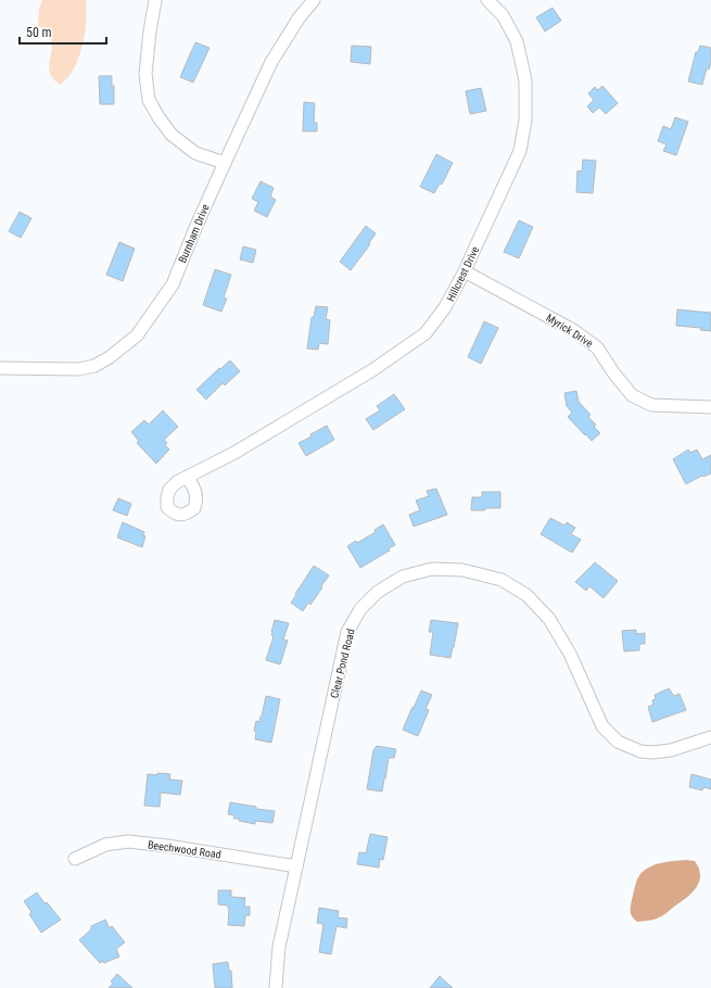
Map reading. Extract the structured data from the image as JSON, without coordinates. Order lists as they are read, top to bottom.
{
  "streets": {
    "street": [
      "Burnham Drive",
      "Hillcrest Drive",
      "Myrick Drive",
      "Clear Pond Road",
      "Beechwood Road"
    ]
  },
  "crossings": [
    ["Hillcrest Drive", "Myrick Drive"],
    ["Clear Pond Road", "Beechwood Road"]
  ],
  "scale_bar": "50 m"
}
